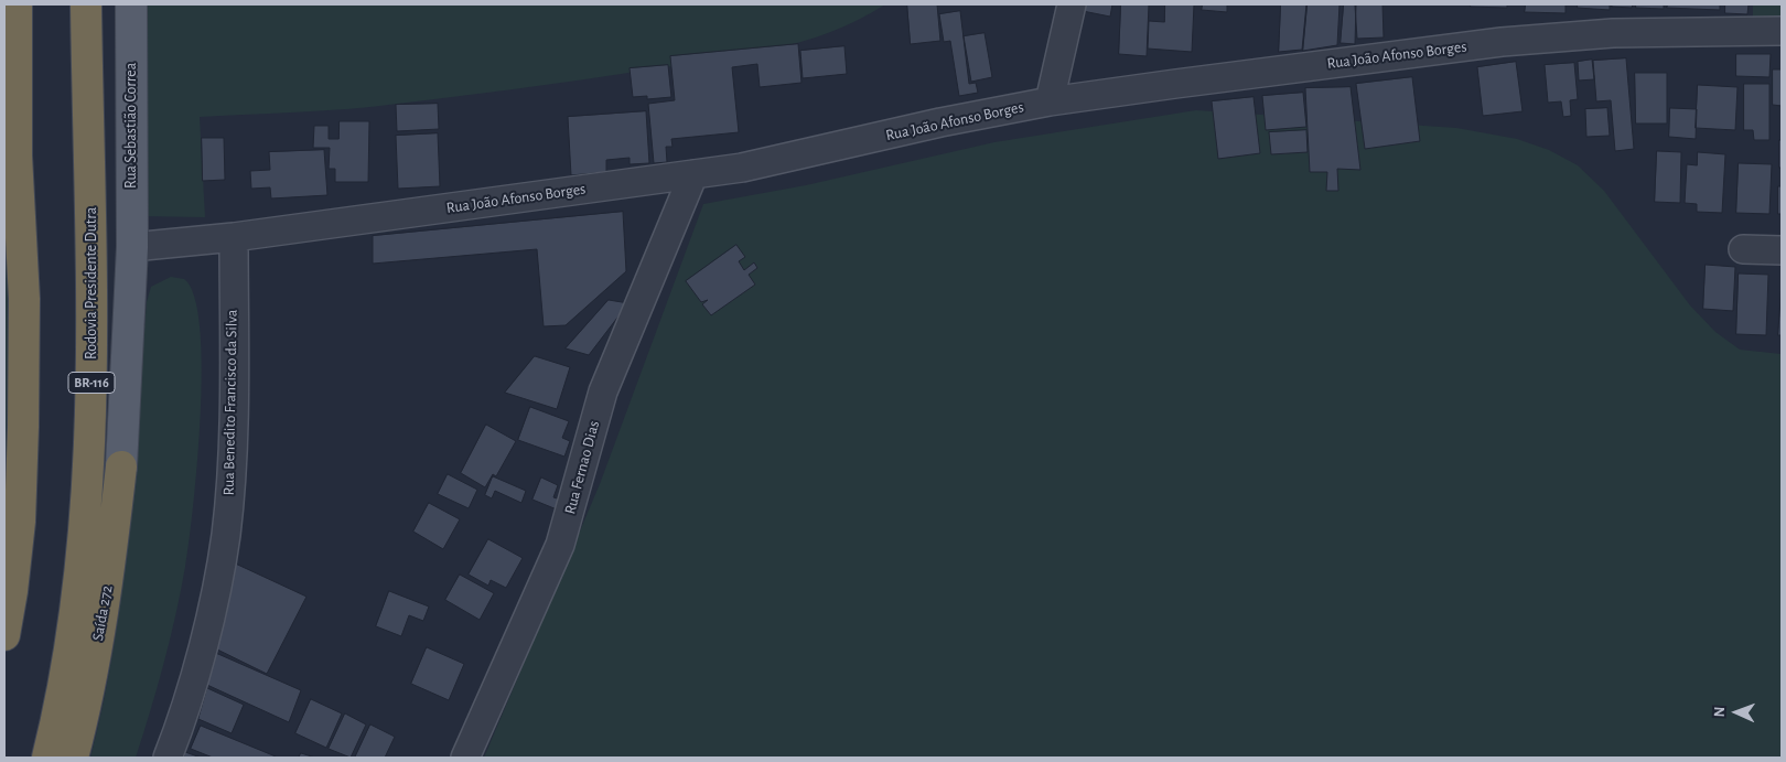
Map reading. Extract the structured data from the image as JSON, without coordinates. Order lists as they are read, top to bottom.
{
  "streets": {
    "highway": ["Rodovia Presidente Dutra", "BR-116", "Saída 272"],
    "main road": ["Rua Sebastião Correa"],
    "street": ["Rua João Afonso Borges", "Rua Benedito Francisco da Silva", "Rua Fernao Dias"]
  },
  "crossings": [
    ["Rua João Afonso Borges", "Rua Sebastião Correa"],
    ["Rua João Afonso Borges", "Rua Benedito Francisco da Silva"],
    ["Rua João Afonso Borges", "Rua Fernao Dias"],
    ["Rua Sebastião Correa", "Saída 272"]
  ],
  "north": "left"
}
